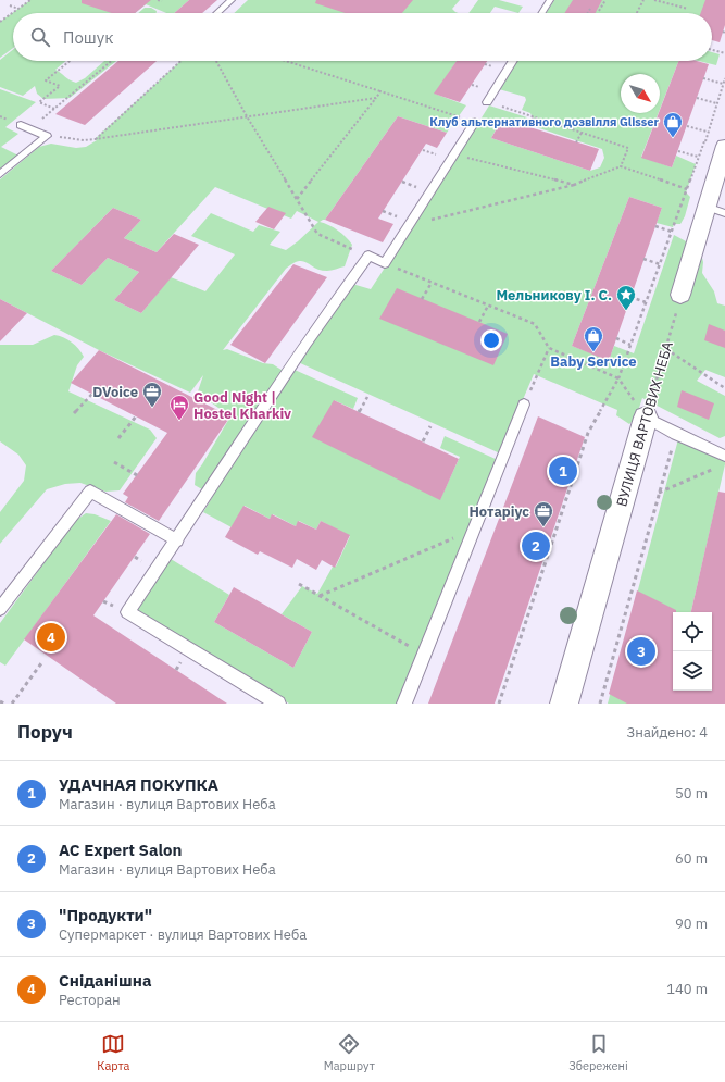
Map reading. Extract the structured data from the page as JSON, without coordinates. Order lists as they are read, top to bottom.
{
  "streets": {
    "street": ["ВУЛИЦЯ ВАРТОВИХ НЕБА"]
  },
  "places": {
    "shop": ["Клуб альтернативного дозвілля Glisser", "Baby Service"],
    "place": ["Мельникову І. С."],
    "office": ["DVoice", "Нотаріус"],
    "hotel": ["Good Night | Hostel Kharkiv"]
  },
  "north": "bottom right",
  "page": {
    "search": "Пошук",
    "pins": [
      "1",
      "2",
      "4",
      "3"
    ],
    "heading": ["Поруч", "Знайдено: 4"],
    "list": [
      {
        "mark": "1",
        "name": "УДАЧНАЯ ПОКУПКА",
        "note": "Магазин · вулиця Вартових Неба",
        "value": "50 m"
      },
      {
        "mark": "2",
        "name": "AC Expert Salon",
        "note": "Магазин · вулиця Вартових Неба",
        "value": "60 m"
      },
      {
        "mark": "3",
        "name": "\"Продукти\"",
        "note": "Супермаркет · вулиця Вартових Неба",
        "value": "90 m"
      },
      {
        "mark": "4",
        "name": "Сніданішна",
        "note": "Ресторан",
        "value": "140 m"
      }
    ],
    "nav": ["Карта", "Маршрут", "Збережені"]
  }
}
